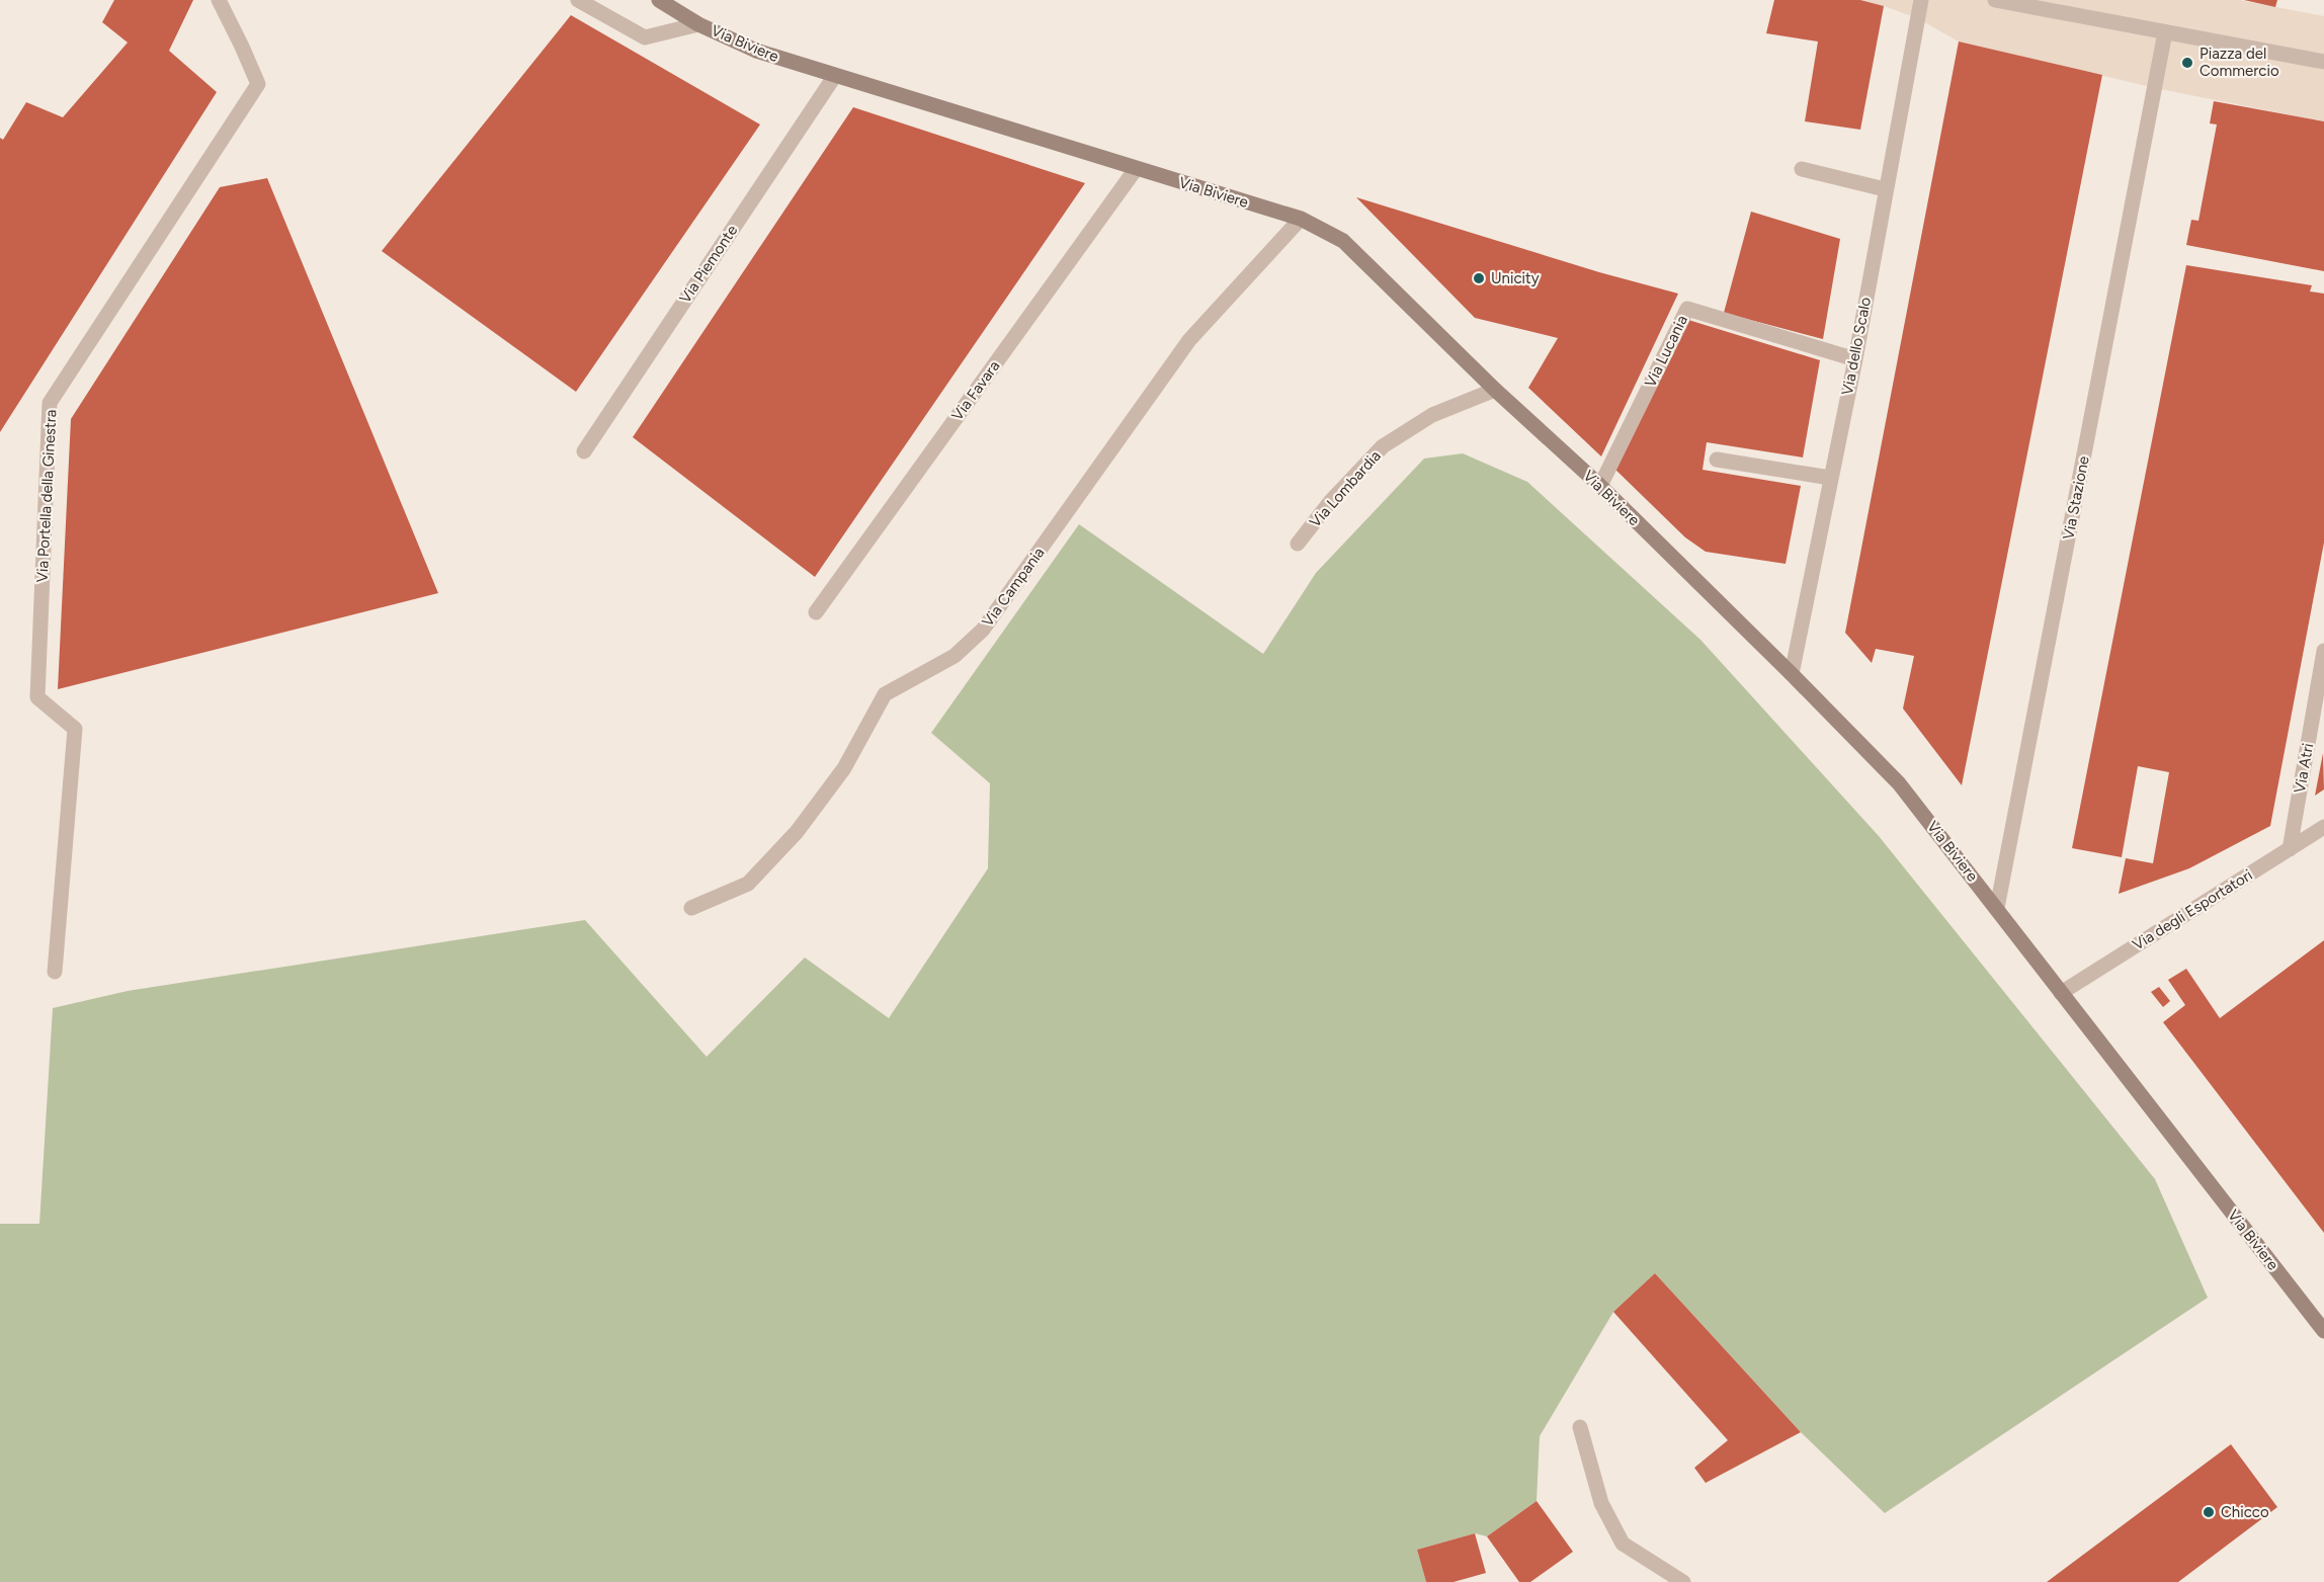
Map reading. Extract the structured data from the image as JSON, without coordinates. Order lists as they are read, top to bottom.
{
  "streets": {
    "main road": ["Via Biviere"],
    "street": [
      "Via Piemonte",
      "Via dello Scalo",
      "Via Lucania",
      "Via Favara",
      "Via Lombardia",
      "Via Portella della Ginestra",
      "Via Stazione",
      "Via Campania",
      "Via Atri",
      "Via degli Esportatori"
    ]
  },
  "crossings": [
    ["Via Biviere", "Via Piemonte"],
    ["Via Biviere", "Via dello Scalo"],
    ["Via Biviere", "Via Lucania"],
    ["Via Biviere", "Via Favara"],
    ["Via Biviere", "Via Lombardia"],
    ["Via Biviere", "Via Stazione"],
    ["Via Biviere", "Via Campania"],
    ["Via Biviere", "Via degli Esportatori"],
    ["Via dello Scalo", "Via Lucania"],
    ["Via Atri", "Via degli Esportatori"]
  ],
  "places": ["Piazza del Commercio", "Unicity", "Chicco"]
}
